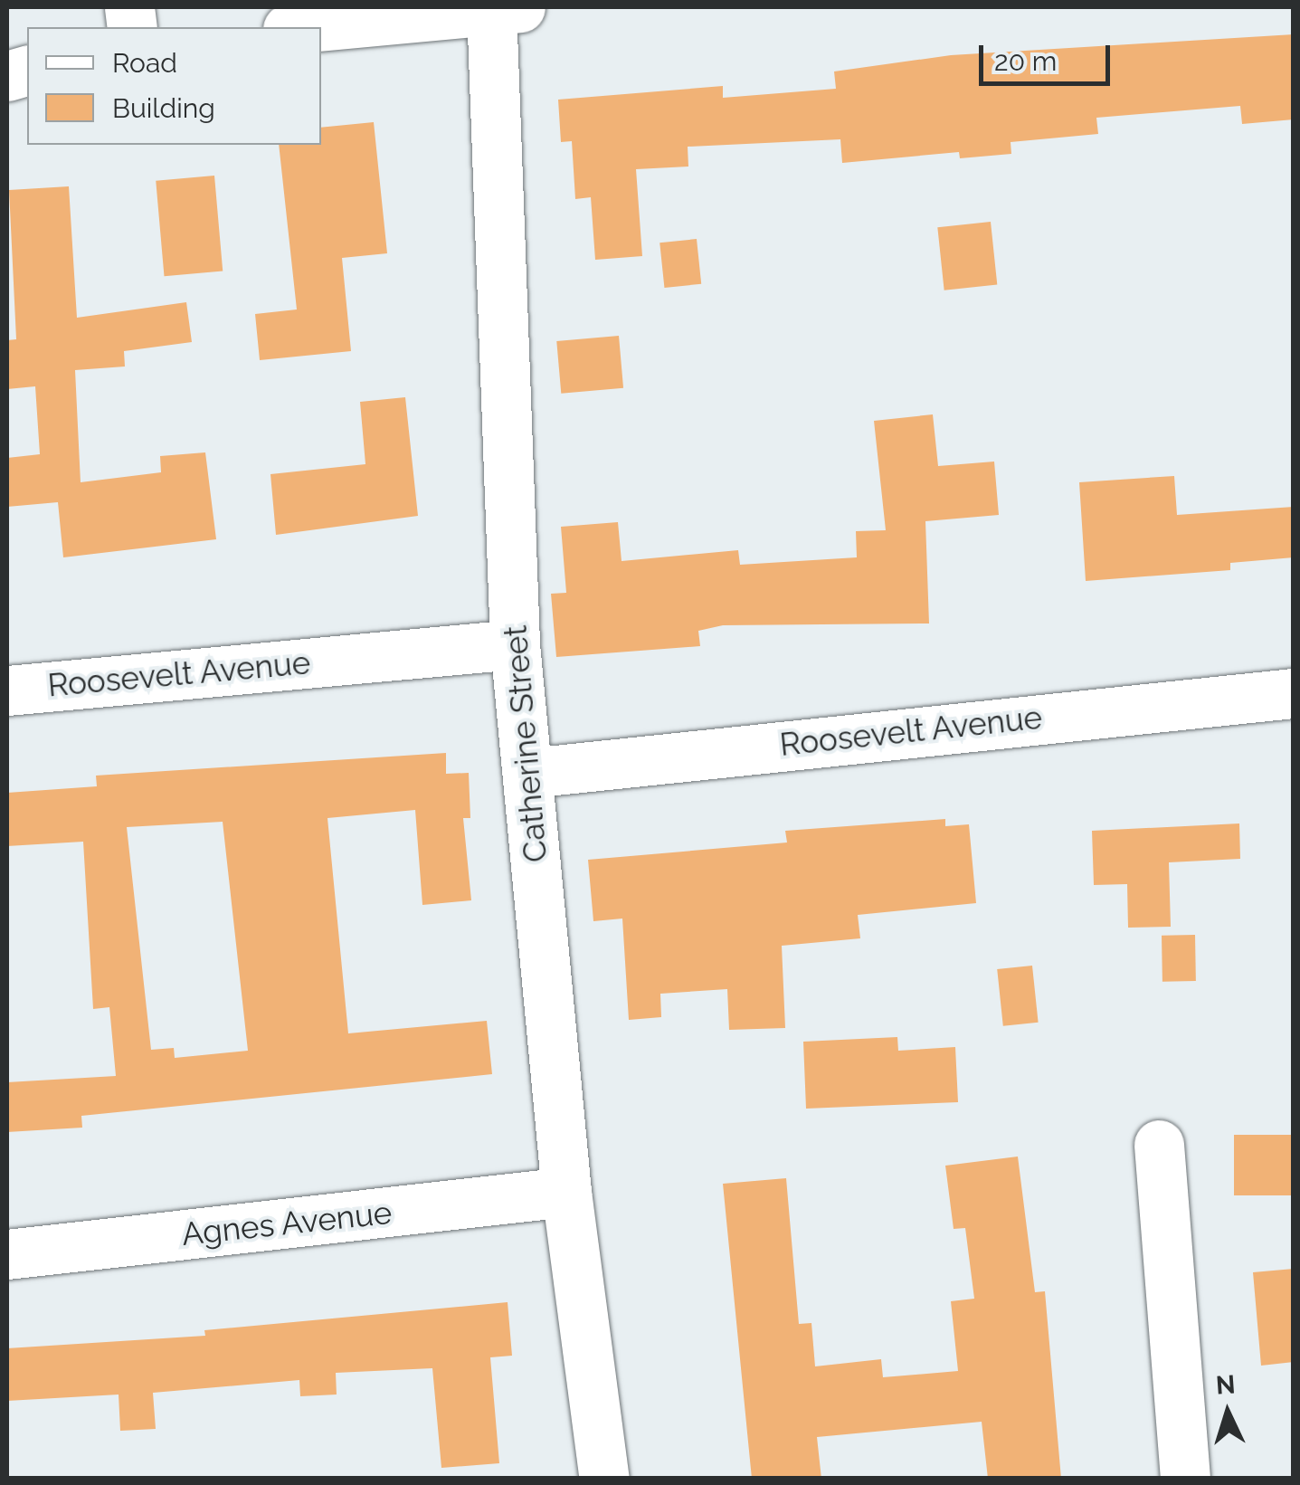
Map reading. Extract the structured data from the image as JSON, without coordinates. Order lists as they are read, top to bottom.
{
  "streets": {
    "street": ["Roosevelt Avenue", "Catherine Street", "Agnes Avenue"]
  },
  "crossings": [
    ["Roosevelt Avenue", "Catherine Street"],
    ["Catherine Street", "Agnes Avenue"]
  ],
  "legend": ["Road", "Building"],
  "scale_bar": "20 m",
  "north": "top"
}
